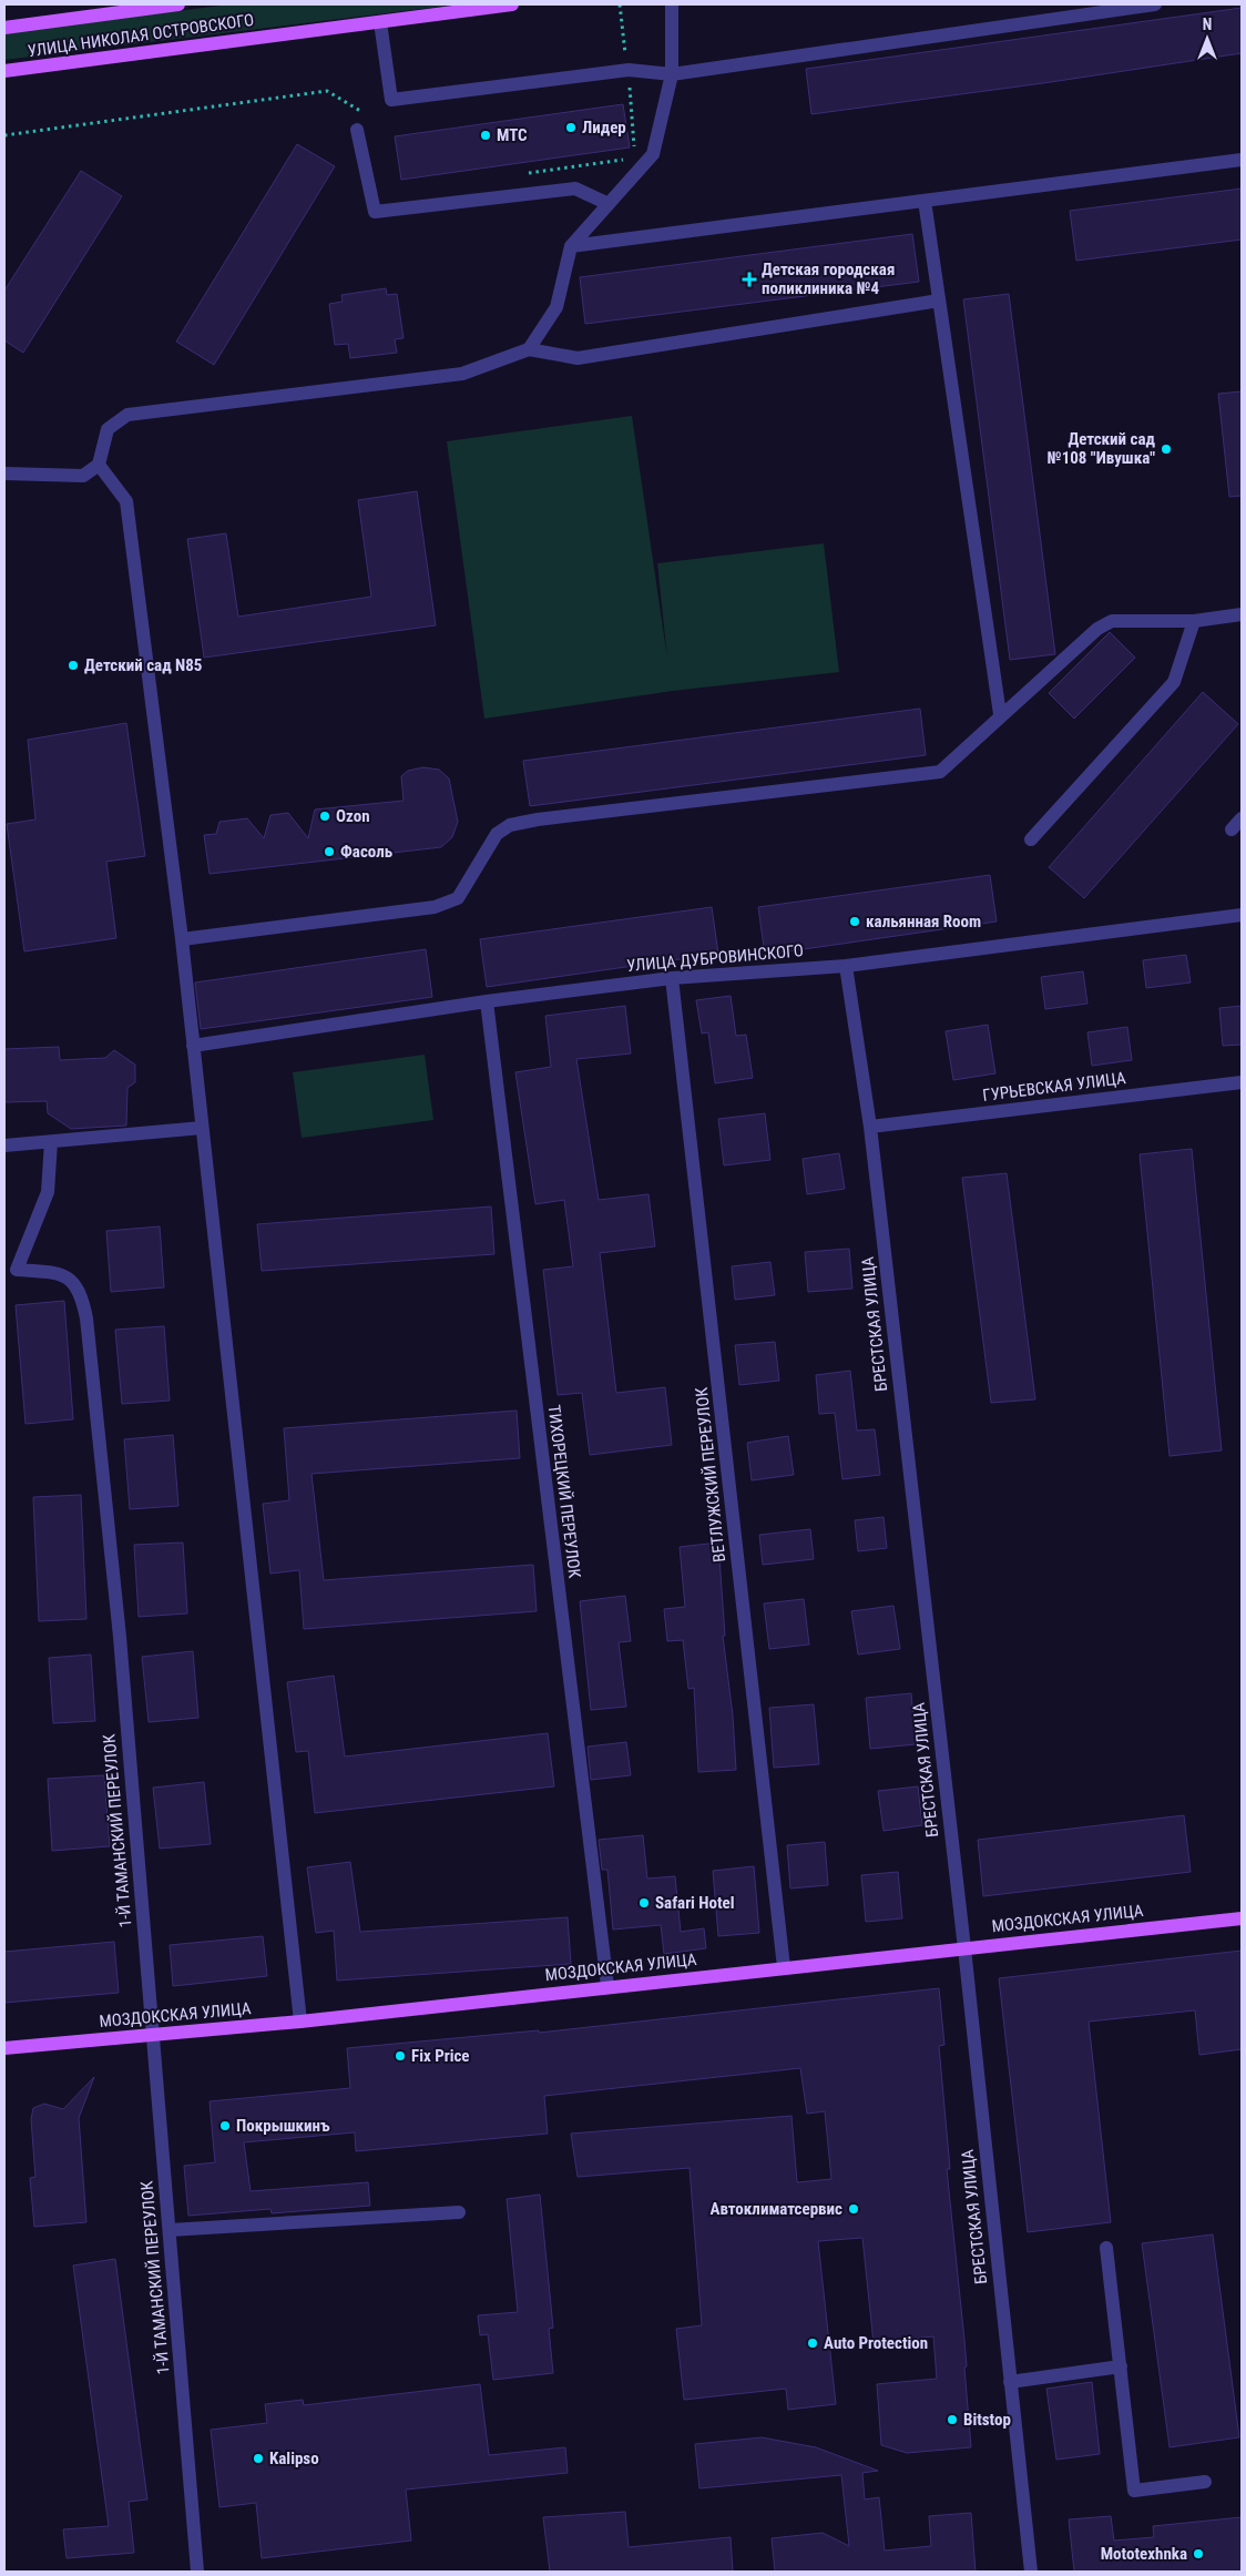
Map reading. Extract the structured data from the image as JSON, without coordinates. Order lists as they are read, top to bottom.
{
  "streets": {
    "main road": ["УЛИЦА НИКОЛАЯ ОСТРОВСКОГО", "МОЗДОКСКАЯ УЛИЦА"],
    "street": [
      "УЛИЦА ДУБРОВИНСКОГО",
      "ГУРЬЕВСКАЯ УЛИЦА",
      "БРЕСТСКАЯ УЛИЦА",
      "ВЕТЛУЖСКИЙ ПЕРЕУЛОК",
      "ТИХОРЕЦКИЙ ПЕРЕУЛОК",
      "1-Й ТАМАНСКИЙ ПЕРЕУЛОК"
    ]
  },
  "crossings": [
    ["УЛИЦА ДУБРОВИНСКОГО", "БРЕСТСКАЯ УЛИЦА"],
    ["УЛИЦА ДУБРОВИНСКОГО", "ВЕТЛУЖСКИЙ ПЕРЕУЛОК"],
    ["УЛИЦА ДУБРОВИНСКОГО", "ТИХОРЕЦКИЙ ПЕРЕУЛОК"],
    ["ГУРЬЕВСКАЯ УЛИЦА", "БРЕСТСКАЯ УЛИЦА"],
    ["БРЕСТСКАЯ УЛИЦА", "МОЗДОКСКАЯ УЛИЦА"],
    ["ВЕТЛУЖСКИЙ ПЕРЕУЛОК", "МОЗДОКСКАЯ УЛИЦА"],
    ["ТИХОРЕЦКИЙ ПЕРЕУЛОК", "МОЗДОКСКАЯ УЛИЦА"],
    ["1-Й ТАМАНСКИЙ ПЕРЕУЛОК", "МОЗДОКСКАЯ УЛИЦА"]
  ],
  "places": {
    "other": [
      "Лидер",
      "МТС",
      "Детский сад №108 \"Ивушка\"",
      "Детский сад N85",
      "Ozon",
      "Фасоль",
      "кальянная Room",
      "Safari Hotel",
      "Fix Price",
      "Покрышкинъ",
      "Автоклиматсервис",
      "Auto Protection",
      "Bitstop",
      "Kalipso",
      "Mototexhnka"
    ],
    "health": ["Детская городская поликлиника №4"]
  },
  "north": "top"
}
